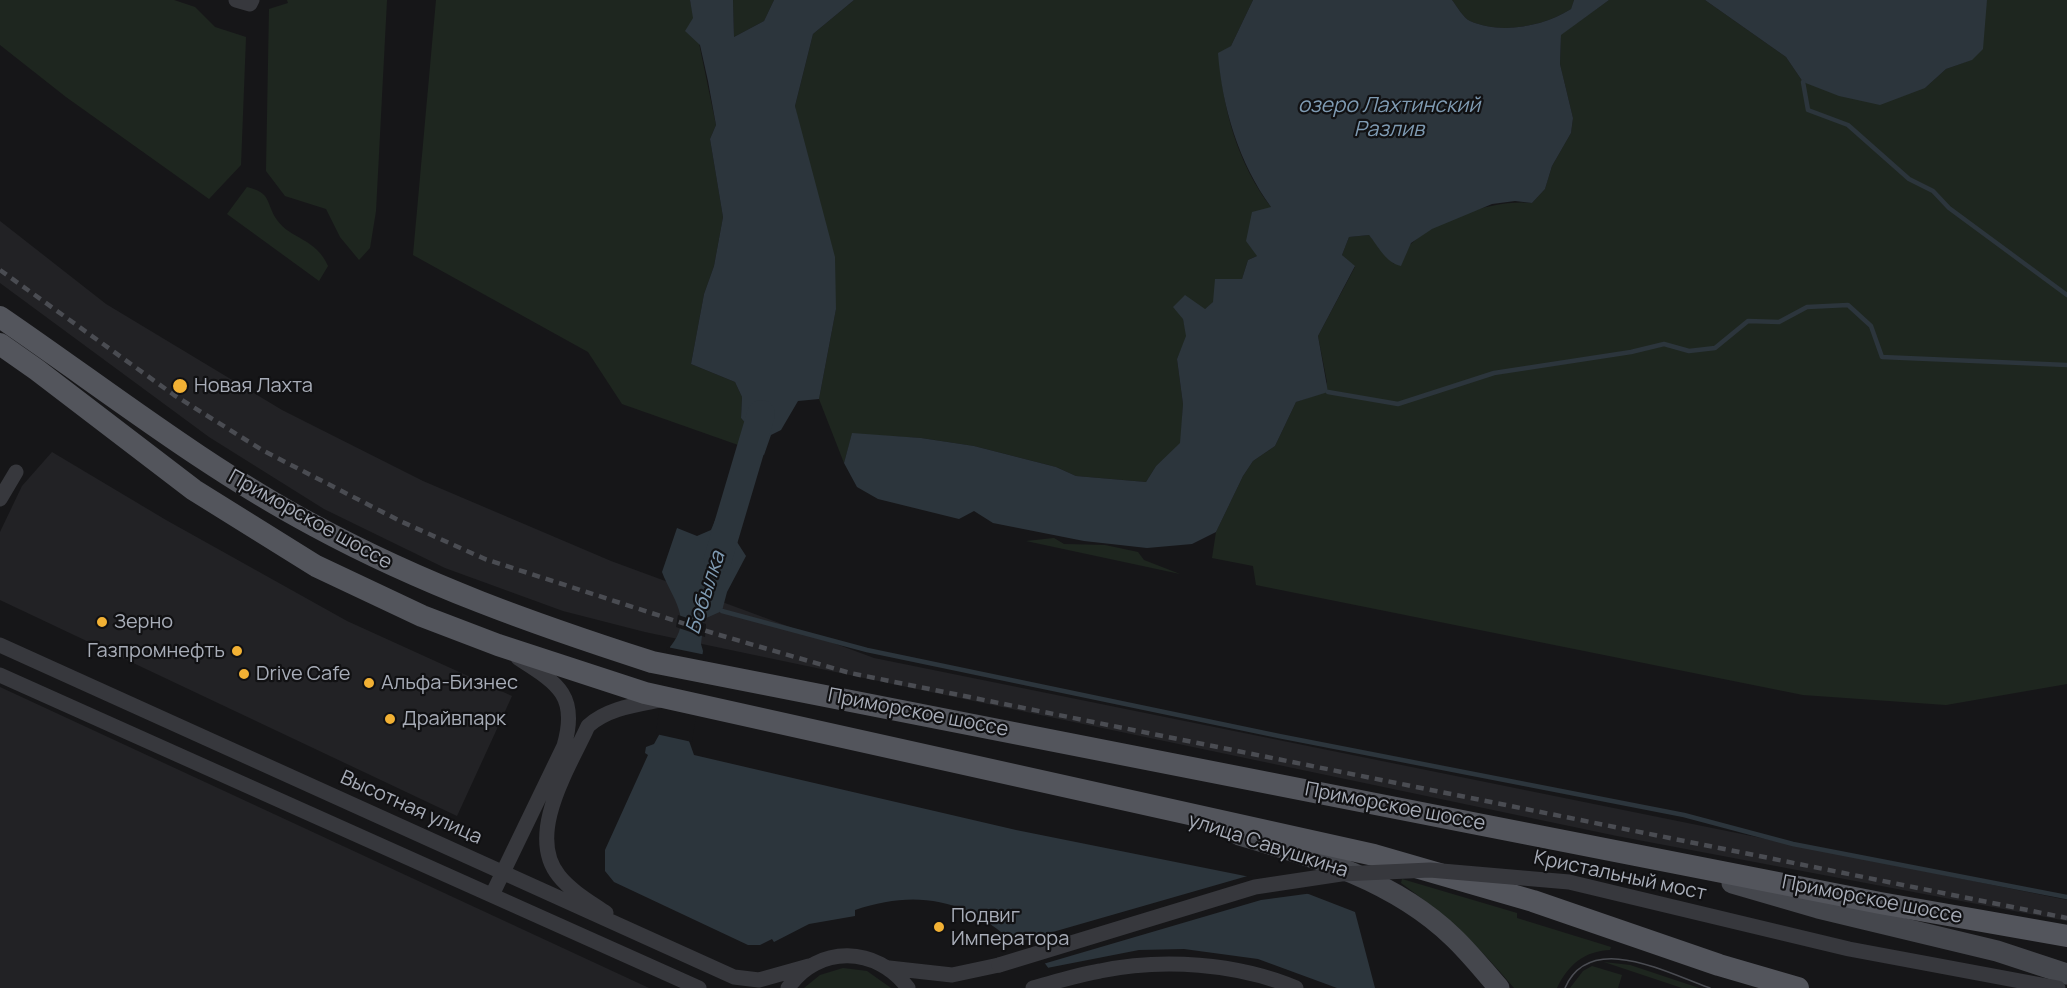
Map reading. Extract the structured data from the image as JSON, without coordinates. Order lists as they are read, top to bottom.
{
  "streets": {
    "main road": ["Приморское шоссе", "улица Савушкина"],
    "street": ["Высотная улица", "Кристальный мост"]
  },
  "crossings": [
    ["Приморское шоссе", "улица Савушкина"],
    ["Высотная улица", "Кристальный мост"]
  ],
  "water": ["озеро Лахтинский Разлив", "Бобылка"],
  "places": [
    "Новая Лахта",
    "Зерно",
    "Газпромнефть",
    "Drive Cafe",
    "Альфа-Бизнес",
    "Драйвпарк",
    "Подвиг Императора"
  ]
}
